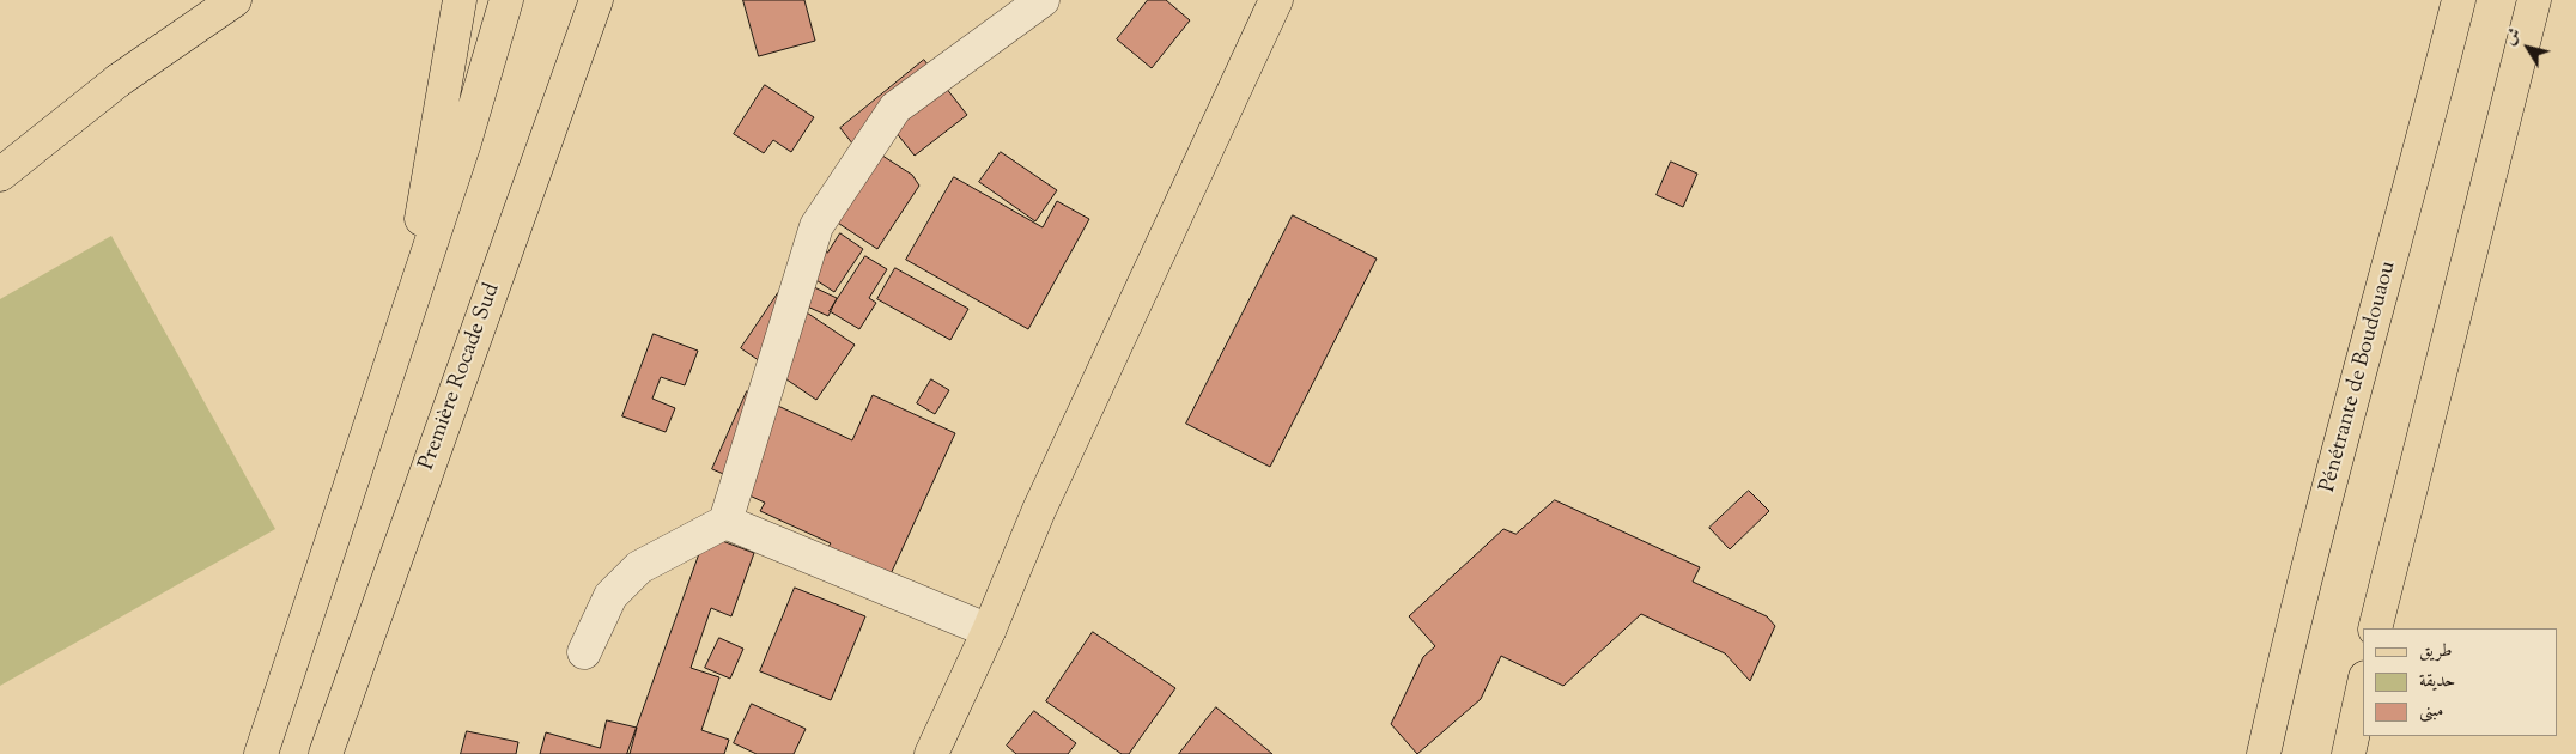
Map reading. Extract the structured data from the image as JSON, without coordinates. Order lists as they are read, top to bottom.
{
  "streets": {
    "main road": ["Première Rocade Sud", "Pénétrante de Boudouaou"]
  },
  "legend": ["طريق", "حديقة", "مبنى"],
  "north": "top left"
}
